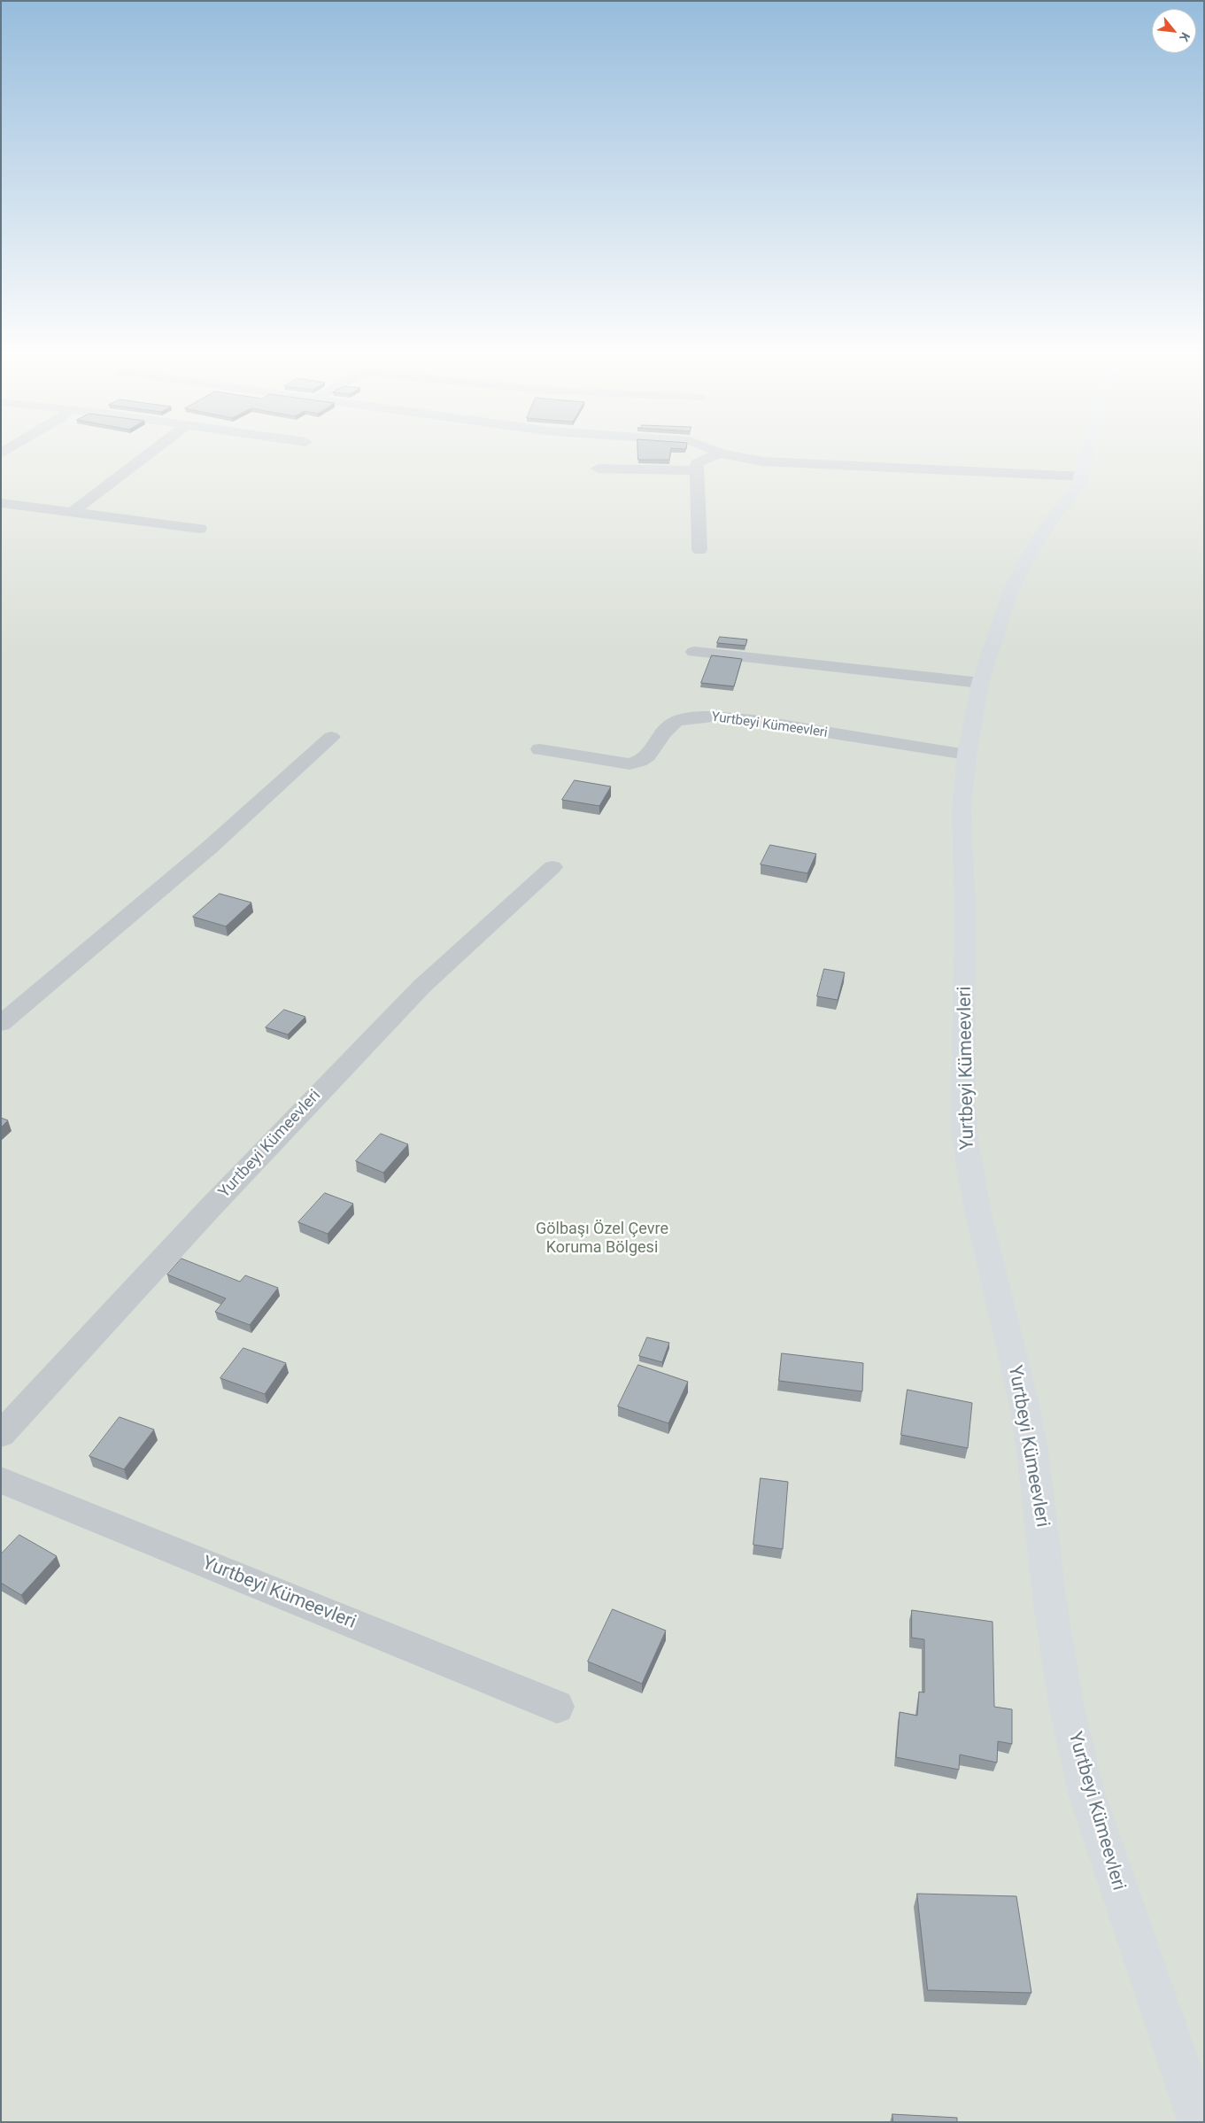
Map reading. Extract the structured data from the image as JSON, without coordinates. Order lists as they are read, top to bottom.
{
  "streets": {
    "street": ["Yurtbeyi Kümeevleri"]
  },
  "parks": ["Gölbaşı Özel Çevre Koruma Bölgesi"],
  "north": "bottom right"
}
